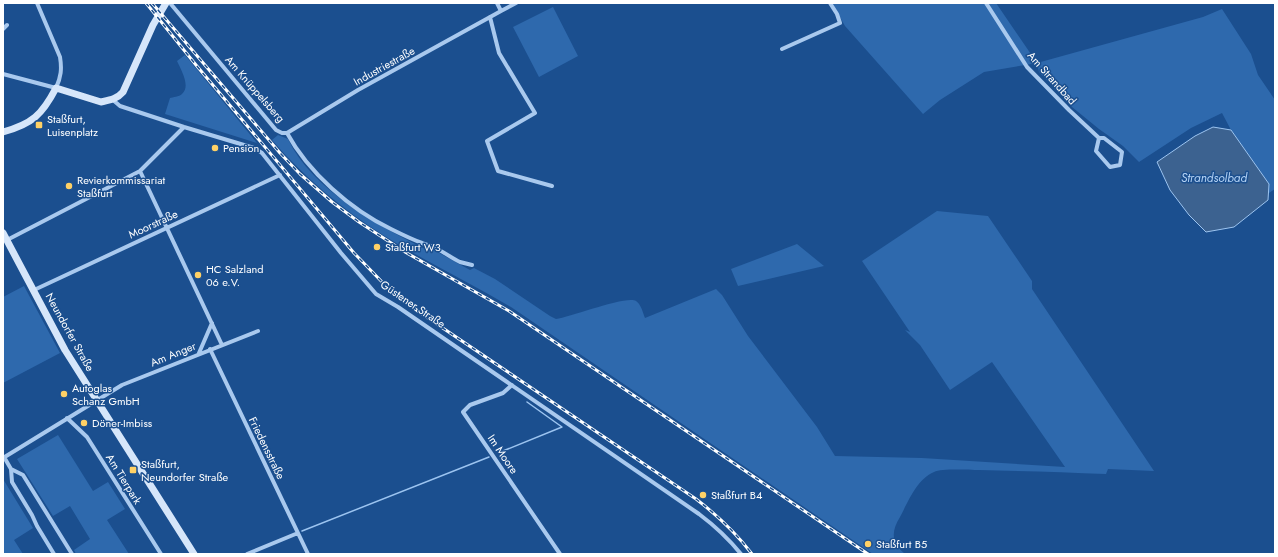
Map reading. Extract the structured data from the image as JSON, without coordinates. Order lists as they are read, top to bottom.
{
  "streets": {
    "main road": ["Güstener Straße", "Neundorfer Straße"],
    "street": [
      "Industriestraße",
      "Am Strandbad",
      "Am Knüppelsberg",
      "Moorstraße",
      "Am Anger",
      "Friedensstraße",
      "Im Moore",
      "Am Tierpark"
    ]
  },
  "crossings": [
    ["Industriestraße", "Am Knüppelsberg"],
    ["Moorstraße", "Güstener Straße"],
    ["Moorstraße", "Neundorfer Straße"],
    ["Güstener Straße", "Im Moore"],
    ["Neundorfer Straße", "Am Anger"],
    ["Am Anger", "Friedensstraße"]
  ],
  "water": ["Strandsolbad"],
  "places": {
    "transit": ["Staßfurt, Luisenplatz", "Staßfurt, Neundorfer Straße"],
    "other": [
      "Pension",
      "Revierkommissariat Staßfurt",
      "Staßfurt W3",
      "HC Salzland 06 e.V.",
      "Autoglas Schanz GmbH",
      "Döner-Imbiss",
      "Staßfurt B4",
      "Staßfurt B5"
    ]
  }
}
